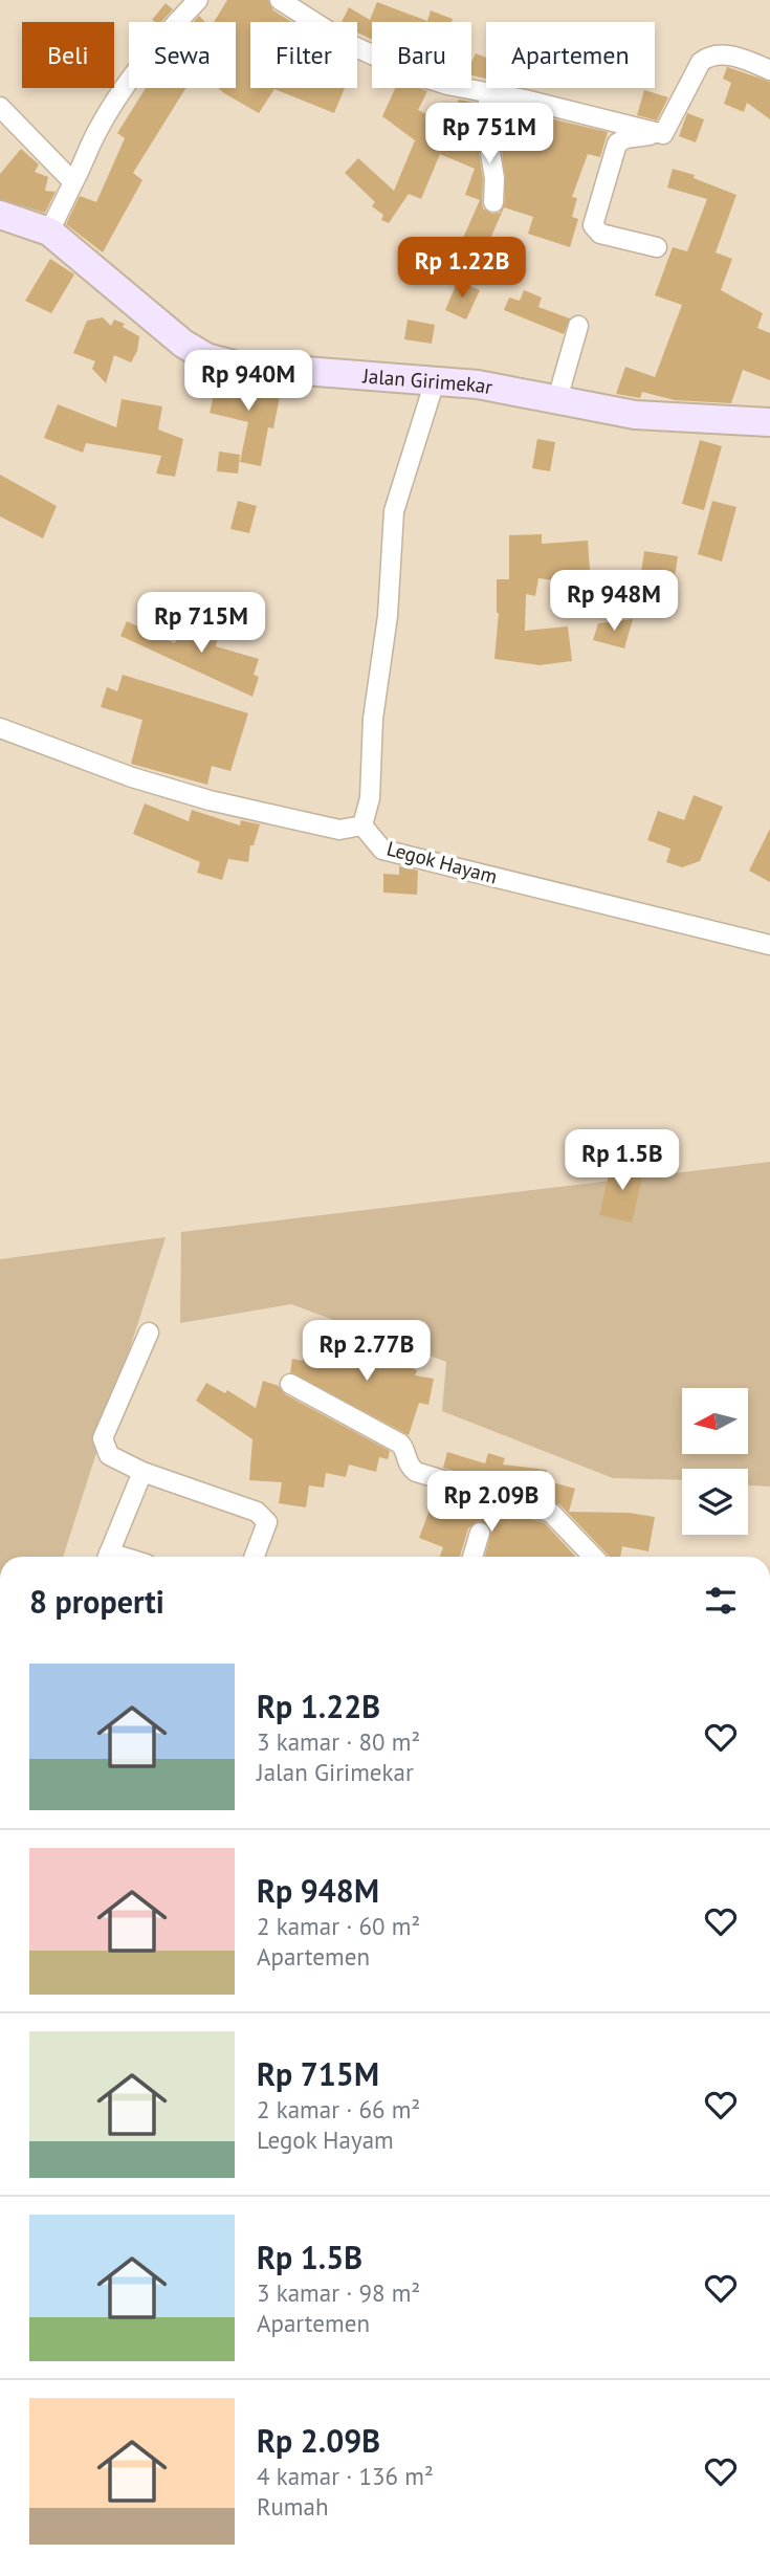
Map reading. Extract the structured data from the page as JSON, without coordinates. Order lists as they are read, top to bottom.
{
  "streets": {
    "street": ["Jalan Girimekar", "Legok Hayam"]
  },
  "north": "left",
  "page": {
    "chip": [
      "Beli",
      "Sewa",
      "Filter",
      "Baru",
      "Apartemen"
    ],
    "price": [
      "Rp 751M",
      "Rp 1.22B",
      "Rp 940M",
      "Rp 948M",
      "Rp 715M",
      "Rp 1.5B",
      "Rp 2.77B",
      "Rp 2.09B"
    ],
    "heading": "8 properti",
    "list": [
      {
        "name": "Rp 1.22B",
        "note": "3 kamar · 80 m² · Jalan Girimekar"
      },
      {
        "name": "Rp 948M",
        "note": "2 kamar · 60 m² · Apartemen"
      },
      {
        "name": "Rp 715M",
        "note": "2 kamar · 66 m² · Legok Hayam"
      },
      {
        "name": "Rp 1.5B",
        "note": "3 kamar · 98 m² · Apartemen"
      },
      {
        "name": "Rp 2.09B",
        "note": "4 kamar · 136 m² · Rumah"
      }
    ]
  }
}
